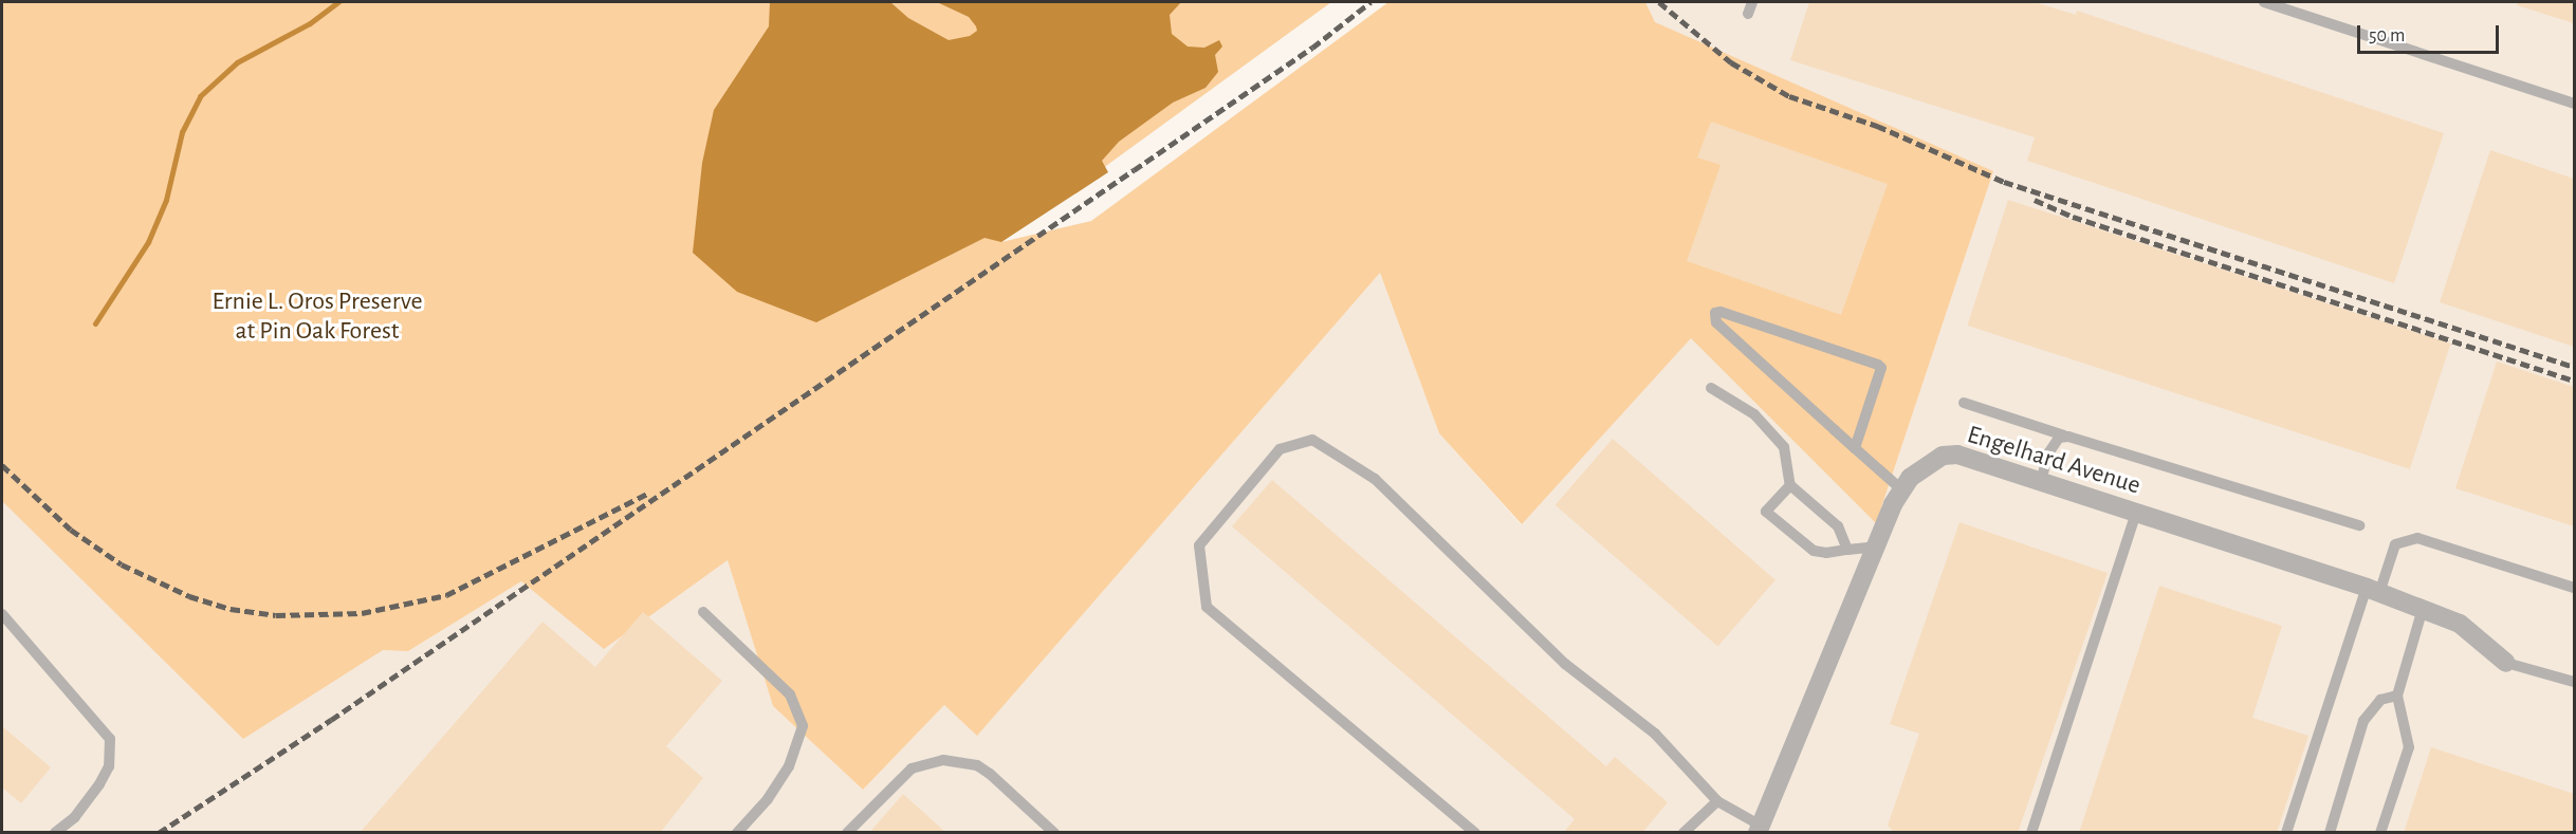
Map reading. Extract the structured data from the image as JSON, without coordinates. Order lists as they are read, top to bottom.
{
  "streets": {
    "street": ["Engelhard Avenue"]
  },
  "parks": ["Ernie L. Oros Preserve at Pin Oak Forest"],
  "scale_bar": "50 m"
}
